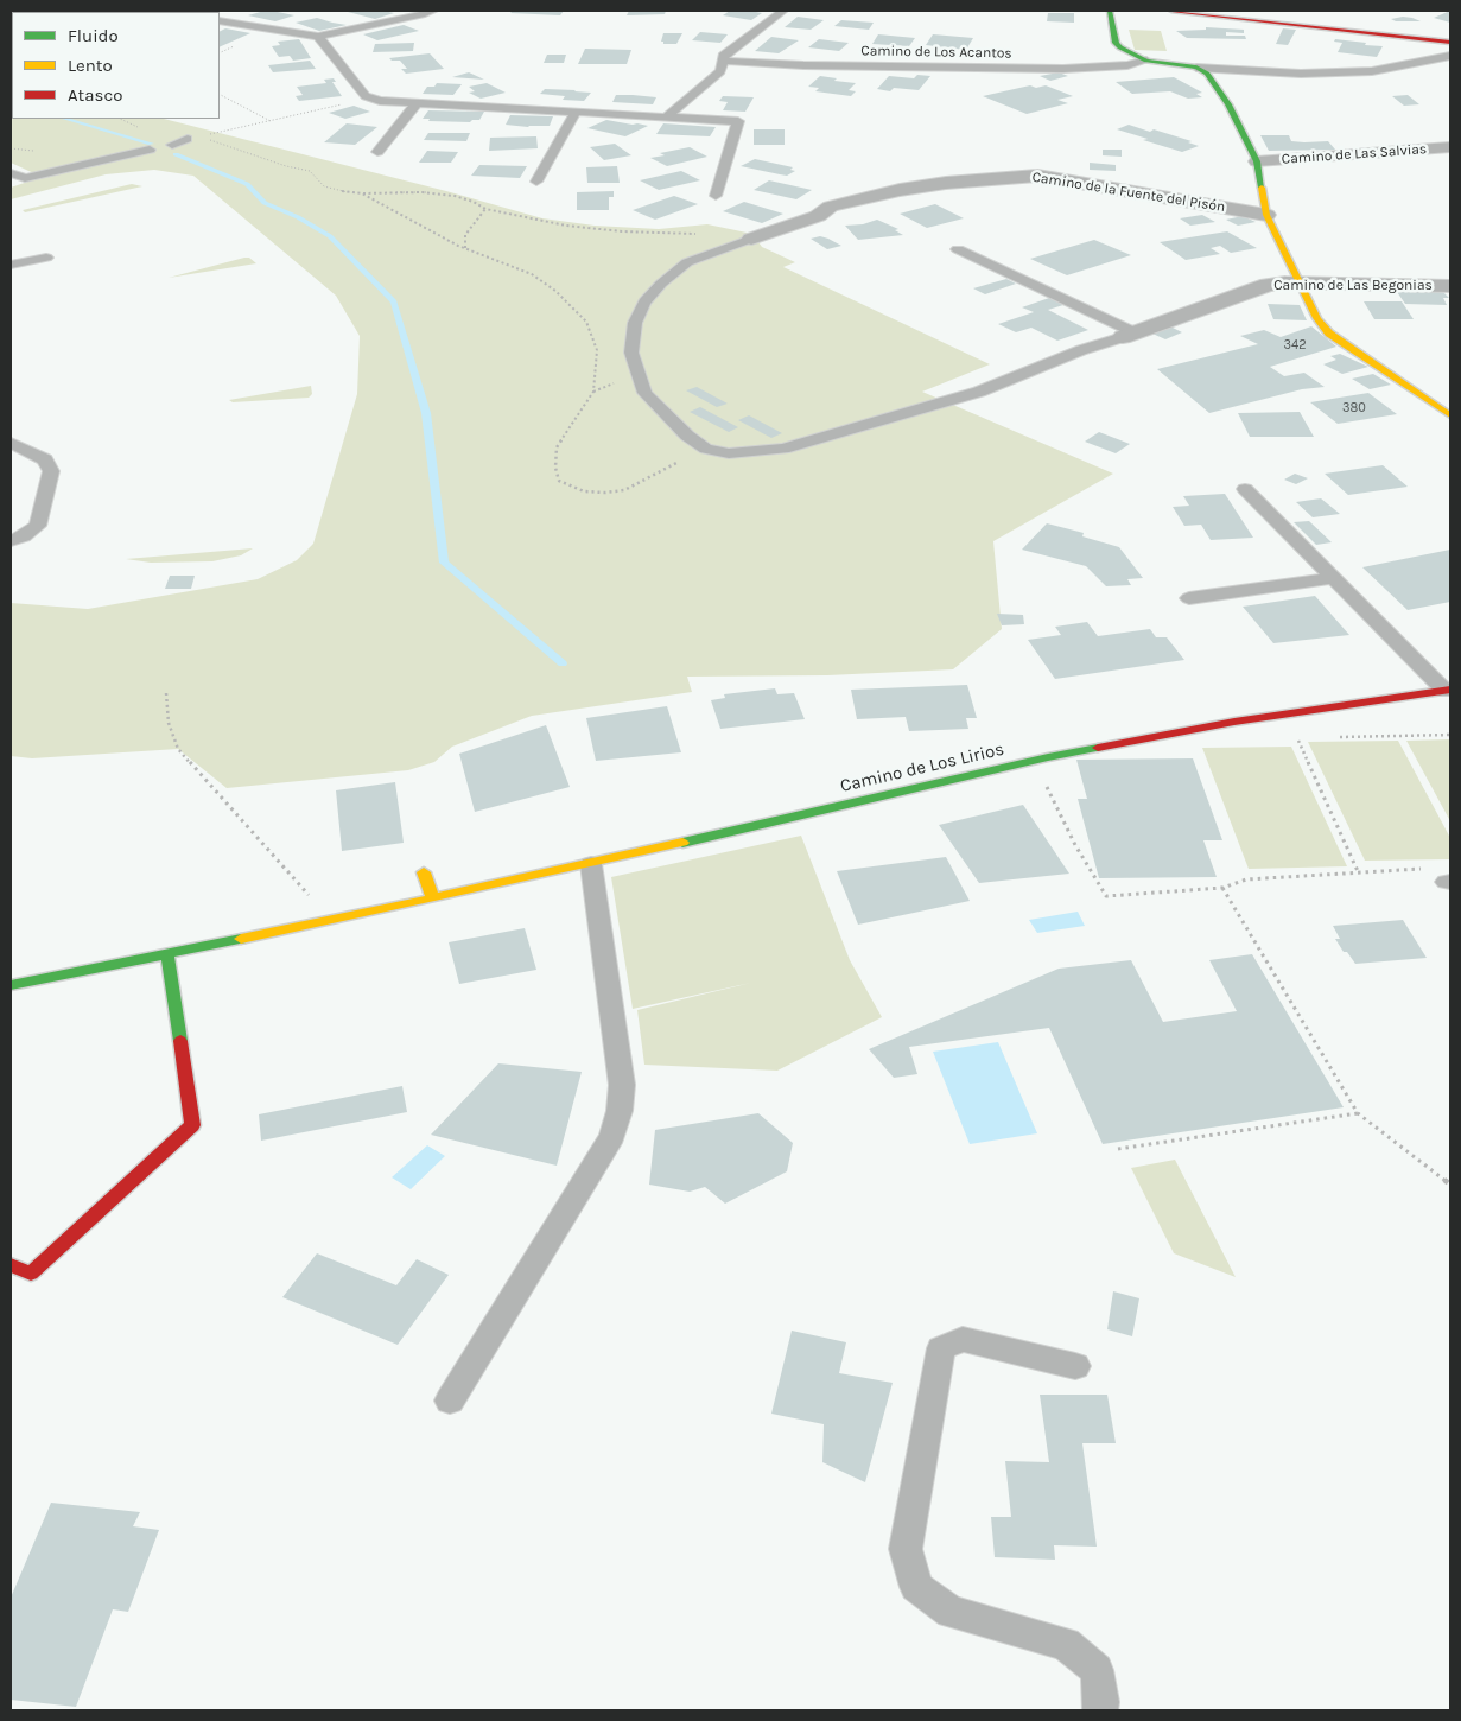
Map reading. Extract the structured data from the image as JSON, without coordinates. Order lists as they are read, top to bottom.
{
  "streets": {
    "street": [
      "Camino de Las Salvias",
      "Camino de la Fuente del Pisón",
      "Camino de Las Begonias",
      "Camino de Los Lirios"
    ],
    "lane": ["Camino de Los Acantos"]
  },
  "house_numbers": ["342", "380"],
  "legend": ["Fluido", "Lento", "Atasco"]
}
